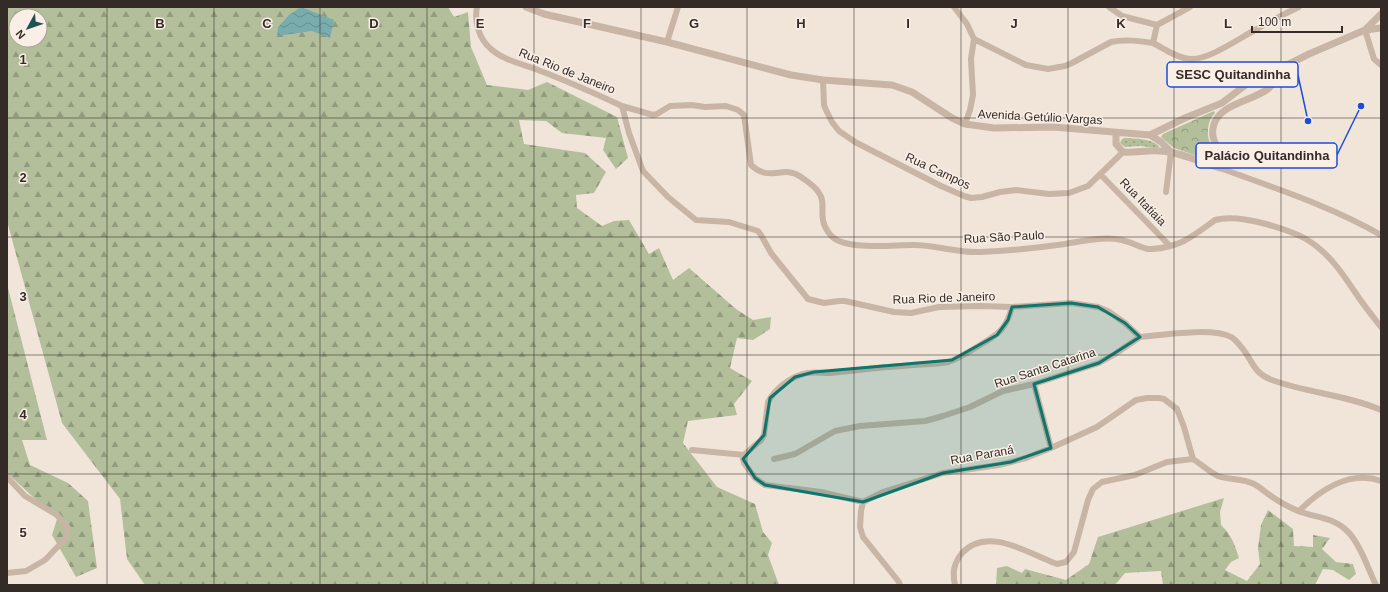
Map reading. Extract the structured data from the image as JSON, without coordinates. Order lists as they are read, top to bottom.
{
  "streets": {
    "street": [
      "Rua Rio de Janeiro",
      "Avenida Getúlio Vargas",
      "Rua Campos",
      "Rua Itatiaia",
      "Rua São Paulo",
      "Rua Santa Catarina",
      "Rua Paraná"
    ]
  },
  "crossings": [
    ["Rua Rio de Janeiro", "Rua São Paulo"],
    ["Rua Rio de Janeiro", "Rua Santa Catarina"],
    ["Avenida Getúlio Vargas", "Rua Campos"],
    ["Rua Campos", "Rua Itatiaia"],
    ["Rua Itatiaia", "Rua São Paulo"]
  ],
  "places": ["Palácio Quitandinha", "SESC Quitandinha"],
  "scale_bar": "100 m",
  "north": "bottom left",
  "grid": {
    "columns": [
      "B",
      "C",
      "D",
      "E",
      "F",
      "G",
      "H",
      "I",
      "J",
      "K",
      "L"
    ],
    "rows": [
      "1",
      "2",
      "3",
      "4",
      "5"
    ]
  }
}
